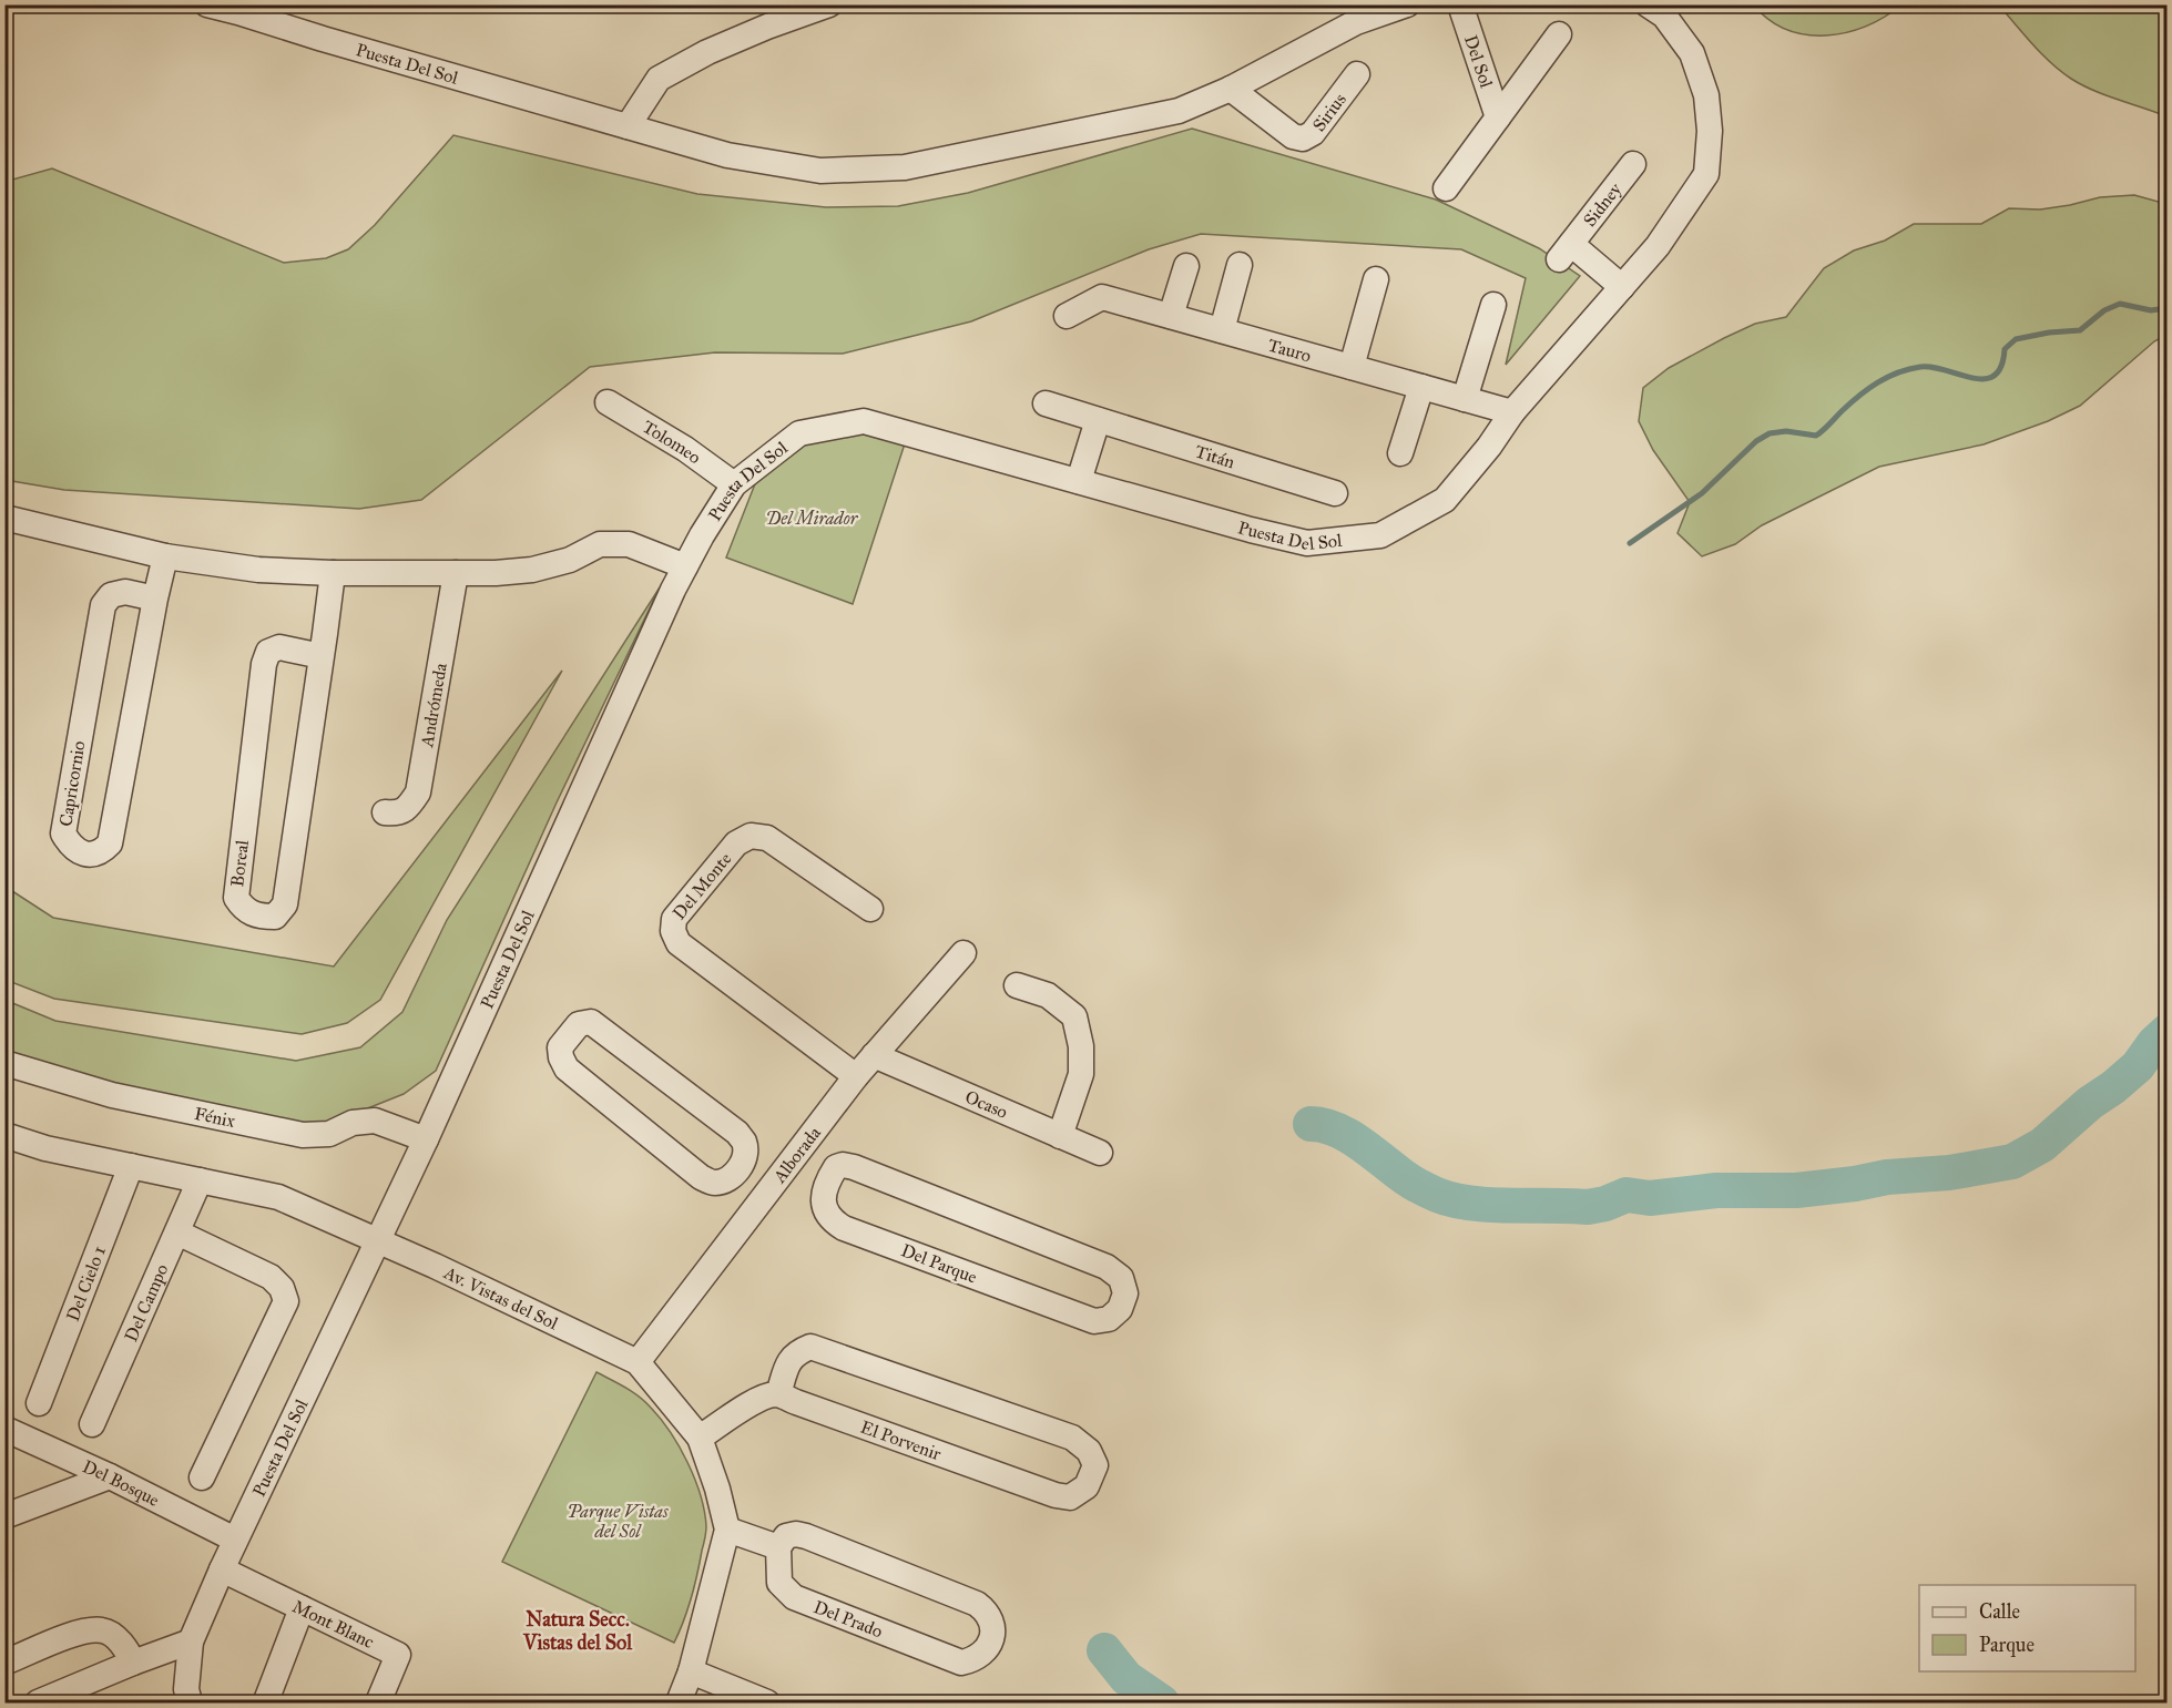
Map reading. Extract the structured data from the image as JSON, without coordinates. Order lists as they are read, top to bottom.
{
  "streets": {
    "street": [
      "Del Sol",
      "Puesta Del Sol",
      "Sirius",
      "Sidney",
      "Tauro",
      "Tolomeo",
      "Titán",
      "Andrómeda",
      "Capricornio",
      "Boreal",
      "Del Monte",
      "Ocaso",
      "Fénix",
      "Alborada",
      "Del Parque",
      "Del Cielo 1",
      "Av. Vistas del Sol",
      "Del Campo",
      "El Porvenir",
      "Del Bosque",
      "Del Prado",
      "Mont Blanc"
    ]
  },
  "crossings": [
    ["Puesta Del Sol", "Sirius"],
    ["Puesta Del Sol", "Sidney"],
    ["Puesta Del Sol", "Tauro"],
    ["Puesta Del Sol", "Tolomeo"],
    ["Puesta Del Sol", "Fénix"],
    ["Puesta Del Sol", "Av. Vistas del Sol"],
    ["Puesta Del Sol", "Del Bosque"],
    ["Puesta Del Sol", "Mont Blanc"],
    ["Del Monte", "Alborada"],
    ["Ocaso", "Alborada"],
    ["Alborada", "Av. Vistas del Sol"],
    ["Del Cielo 1", "Av. Vistas del Sol"],
    ["Av. Vistas del Sol", "Del Campo"]
  ],
  "districts": ["Natura Secc. Vistas del Sol"],
  "parks": ["Del Mirador", "Parque Vistas del Sol"],
  "legend": ["Calle", "Parque"]
}
